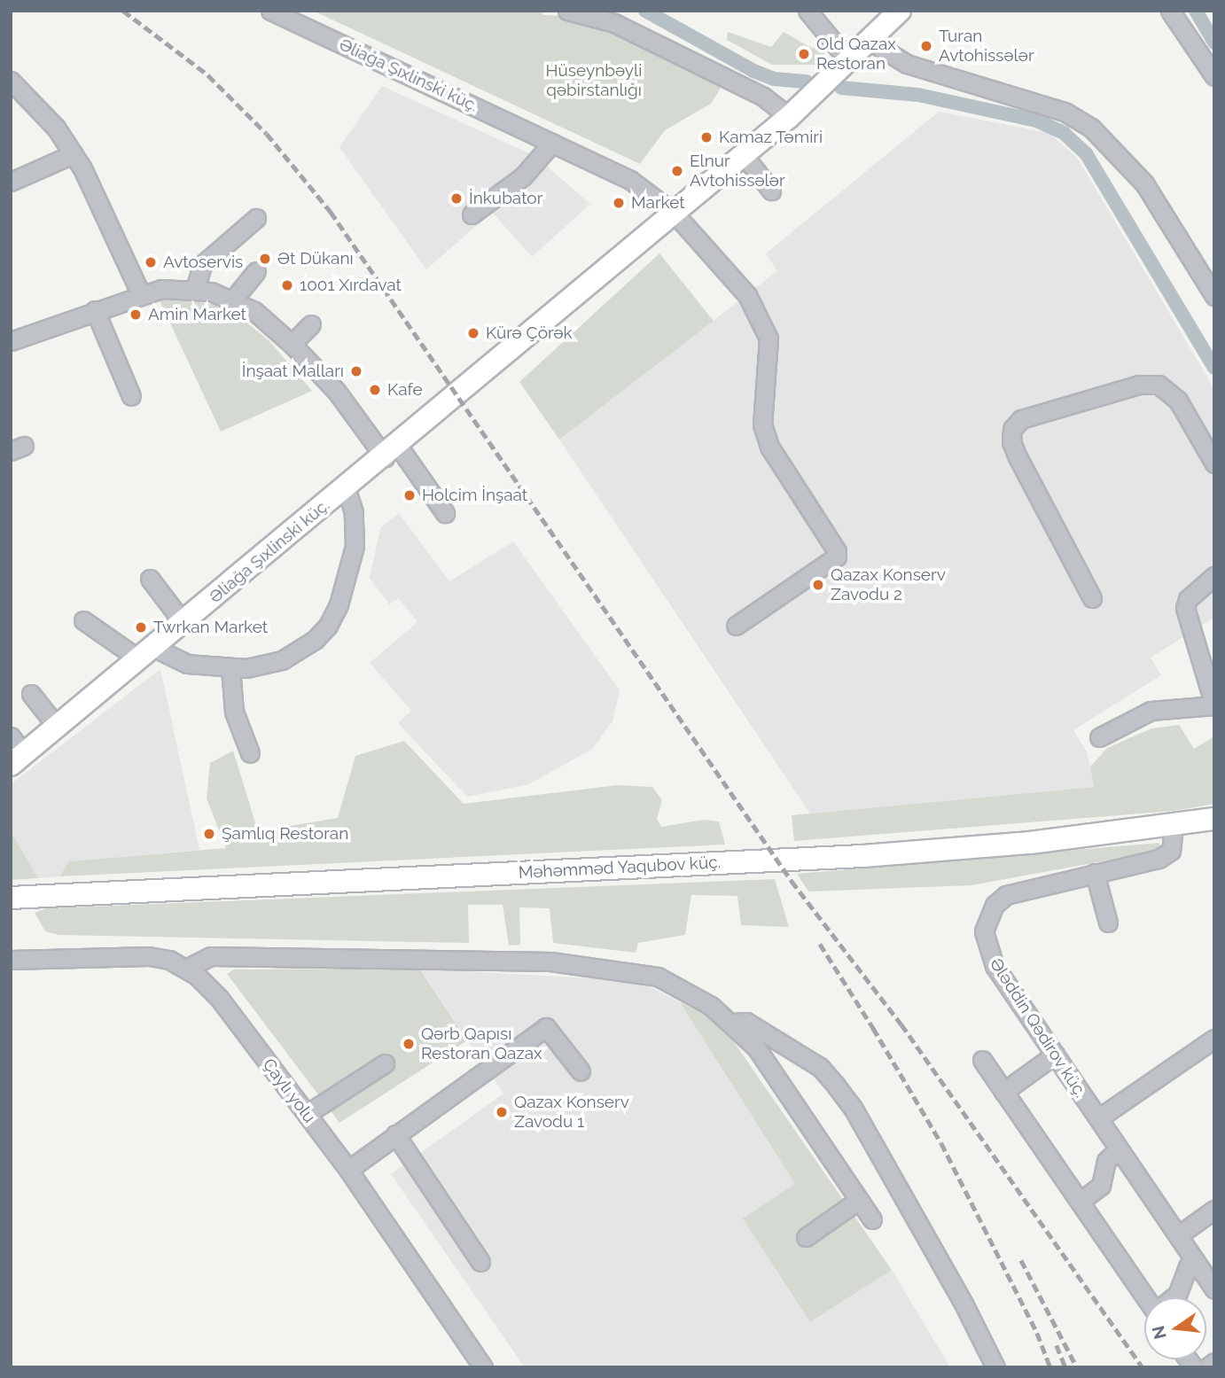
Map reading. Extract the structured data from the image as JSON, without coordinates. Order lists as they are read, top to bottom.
{
  "streets": {
    "main road": ["Əliağa Şıxlinski küç.", "Məhəmməd Yaqubov küç."],
    "street": ["Ələddin Qədirov küç.", "Çaylı yolu"]
  },
  "crossings": [
    ["Məhəmməd Yaqubov küç.", "Ələddin Qədirov küç."]
  ],
  "parks": ["Hüseynbəyli qəbirstanlığı"],
  "places": [
    "Turan Avtohissələr",
    "Old Qazax Restoran",
    "Kamaz Təmiri",
    "Elnur Avtohissələr",
    "İnkubator",
    "Market",
    "Ət Dükanı",
    "Avtoservis",
    "1001 Xırdavat",
    "Amin Market",
    "Kürə Çörək",
    "İnşaat Malları",
    "Kafe",
    "Holcim İnşaat",
    "Qazax Konserv Zavodu 2",
    "Twrkan Market",
    "Şamlıq Restoran",
    "Qərb Qapısı Restoran Qazax",
    "Qazax Konserv Zavodu 1"
  ],
  "north": "left"
}
